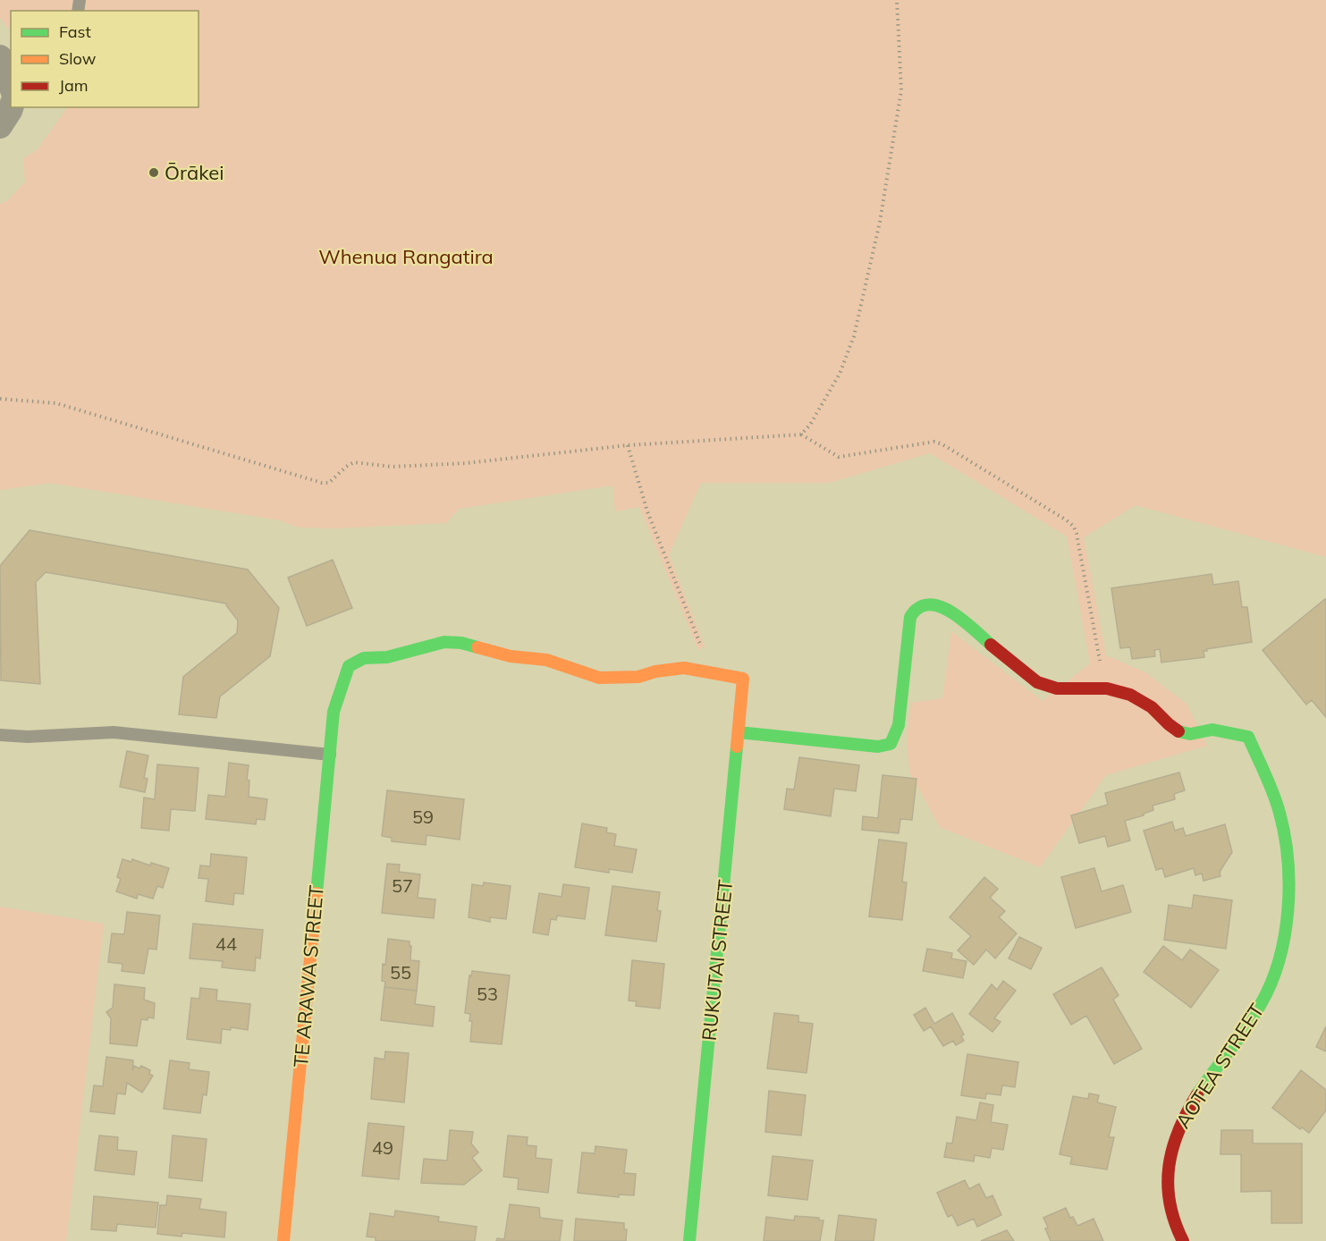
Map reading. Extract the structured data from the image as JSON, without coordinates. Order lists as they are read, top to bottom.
{
  "streets": {
    "street": ["RUKUTAI STREET", "TE ARAWA STREET", "AOTEA STREET"]
  },
  "crossings": [
    ["RUKUTAI STREET", "TE ARAWA STREET"],
    ["RUKUTAI STREET", "AOTEA STREET"]
  ],
  "parks": ["Whenua Rangatira"],
  "places": ["Ōrākei"],
  "house_numbers": [
    "59",
    "57",
    "44",
    "55",
    "53",
    "49"
  ],
  "legend": ["Fast", "Slow", "Jam"]
}
